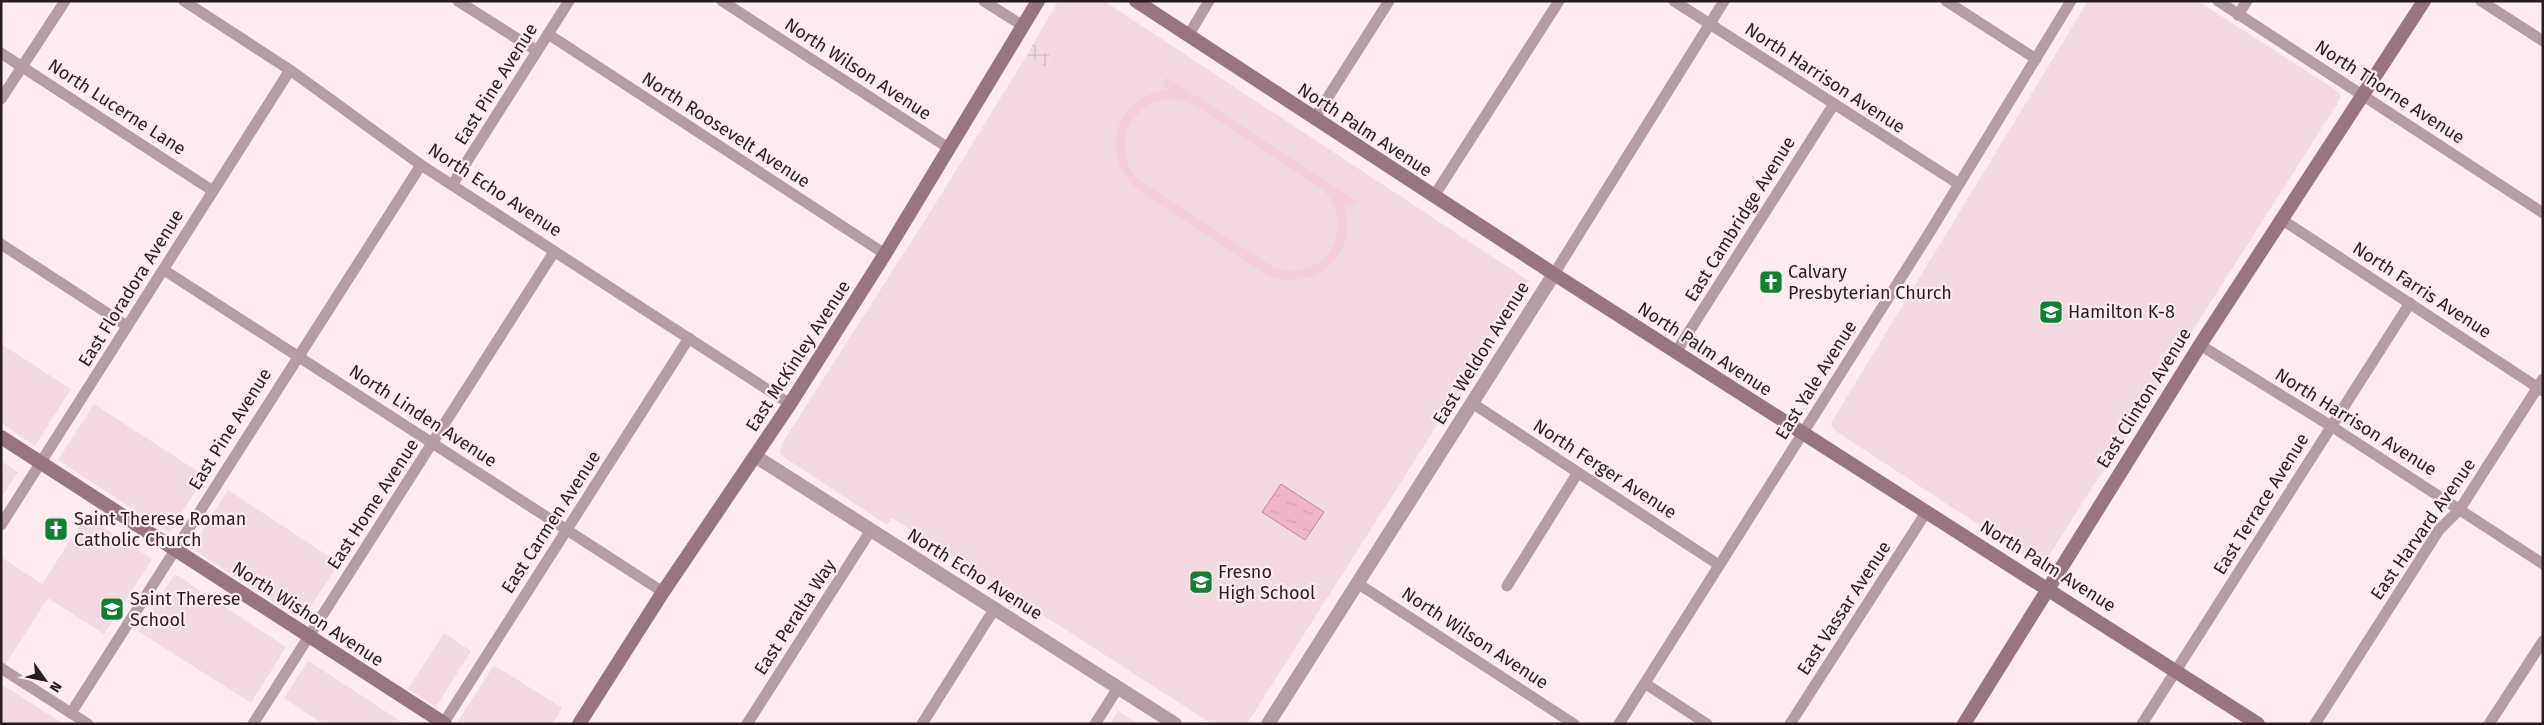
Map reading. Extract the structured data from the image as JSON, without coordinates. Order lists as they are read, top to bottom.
{
  "streets": {
    "main road": [
      "North Palm Avenue",
      "East McKinley Avenue",
      "East Clinton Avenue",
      "North Wishon Avenue"
    ],
    "street": [
      "North Wilson Avenue",
      "North Harrison Avenue",
      "East Pine Avenue",
      "North Thorne Avenue",
      "North Lucerne Lane",
      "North Roosevelt Avenue",
      "North Echo Avenue",
      "East Cambridge Avenue",
      "East Floradora Avenue",
      "North Farris Avenue",
      "East Weldon Avenue",
      "East Yale Avenue",
      "North Linden Avenue",
      "North Ferger Avenue",
      "East Home Avenue",
      "East Terrace Avenue",
      "East Carmen Avenue",
      "East Harvard Avenue",
      "East Vassar Avenue",
      "East Peralta Way"
    ]
  },
  "crossings": [
    ["North Wilson Avenue", "East Weldon Avenue"],
    ["North Wilson Avenue", "East McKinley Avenue"],
    ["North Harrison Avenue", "East Cambridge Avenue"],
    ["North Harrison Avenue", "East Weldon Avenue"],
    ["North Harrison Avenue", "East Yale Avenue"],
    ["North Harrison Avenue", "East Clinton Avenue"],
    ["North Harrison Avenue", "East Terrace Avenue"],
    ["North Harrison Avenue", "East Harvard Avenue"],
    ["East Pine Avenue", "North Roosevelt Avenue"],
    ["East Pine Avenue", "North Echo Avenue"],
    ["East Pine Avenue", "North Linden Avenue"],
    ["East Pine Avenue", "North Wishon Avenue"],
    ["North Thorne Avenue", "East Clinton Avenue"],
    ["North Lucerne Lane", "East Floradora Avenue"],
    ["North Roosevelt Avenue", "East McKinley Avenue"],
    ["North Palm Avenue", "East Cambridge Avenue"],
    ["North Palm Avenue", "East Weldon Avenue"],
    ["North Palm Avenue", "East Yale Avenue"],
    ["North Palm Avenue", "East Clinton Avenue"],
    ["North Palm Avenue", "East Terrace Avenue"],
    ["North Palm Avenue", "East Vassar Avenue"],
    ["North Echo Avenue", "East Floradora Avenue"],
    ["North Echo Avenue", "East McKinley Avenue"],
    ["North Echo Avenue", "East Home Avenue"],
    ["North Echo Avenue", "East Carmen Avenue"],
    ["North Echo Avenue", "East Peralta Way"],
    ["East Floradora Avenue", "North Linden Avenue"],
    ["East Floradora Avenue", "North Wishon Avenue"],
    ["North Farris Avenue", "East Clinton Avenue"],
    ["North Farris Avenue", "East Terrace Avenue"],
    ["North Farris Avenue", "East Harvard Avenue"],
    ["East Weldon Avenue", "North Ferger Avenue"],
    ["East McKinley Avenue", "North Linden Avenue"],
    ["East Yale Avenue", "North Ferger Avenue"],
    ["North Linden Avenue", "East Home Avenue"],
    ["North Linden Avenue", "East Carmen Avenue"],
    ["East Home Avenue", "North Wishon Avenue"],
    ["East Carmen Avenue", "North Wishon Avenue"]
  ],
  "places": {
    "church": ["Calvary Presbyterian Church", "Saint Therese Roman Catholic Church"],
    "school or university": ["Hamilton K-8", "Fresno High School", "Saint Therese School"]
  },
  "north": "bottom right"
}
